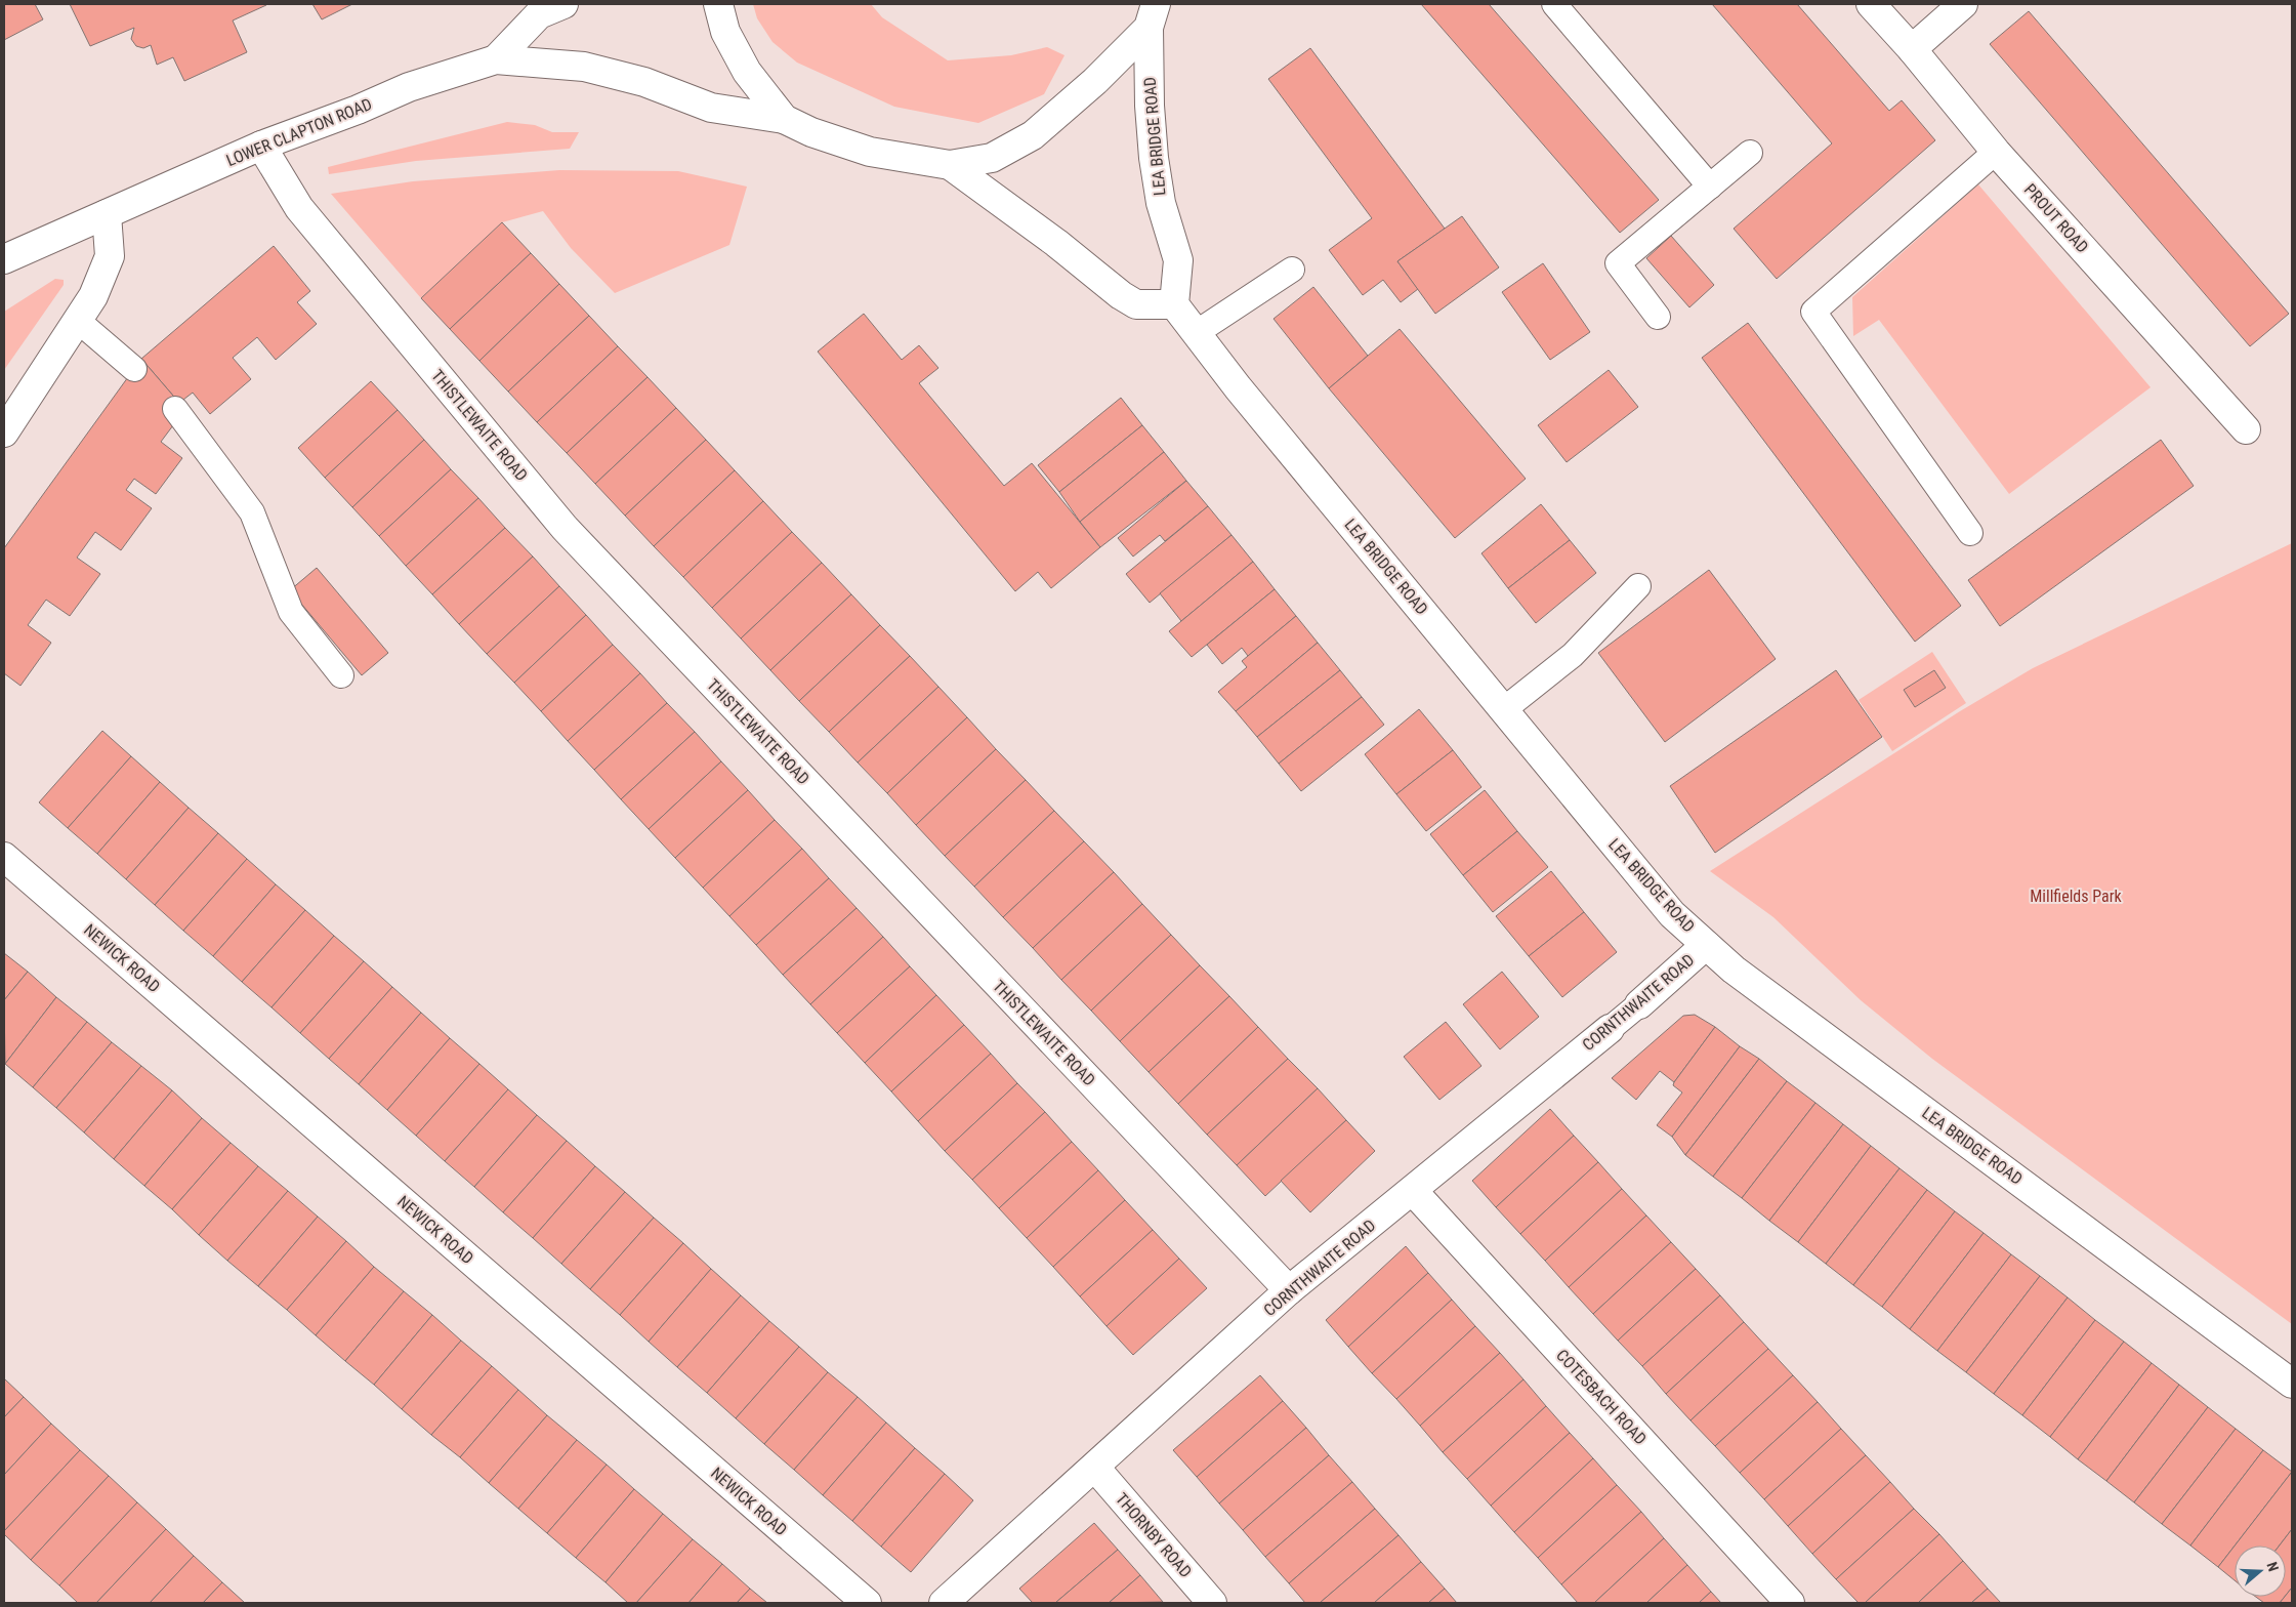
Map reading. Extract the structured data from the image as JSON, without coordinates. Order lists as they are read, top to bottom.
{
  "streets": {
    "main road": [
      "LOWER CLAPTON ROAD",
      "LEA BRIDGE ROAD",
      "PROUT ROAD",
      "THISTLEWAITE ROAD",
      "NEWICK ROAD",
      "CORNTHWAITE ROAD",
      "COTESBACH ROAD",
      "THORNBY ROAD"
    ]
  },
  "crossings": [
    ["LOWER CLAPTON ROAD", "THISTLEWAITE ROAD"],
    ["LEA BRIDGE ROAD", "CORNTHWAITE ROAD"],
    ["THISTLEWAITE ROAD", "CORNTHWAITE ROAD"],
    ["CORNTHWAITE ROAD", "COTESBACH ROAD"],
    ["CORNTHWAITE ROAD", "THORNBY ROAD"]
  ],
  "parks": ["Millfields Park"],
  "north": "right"
}
